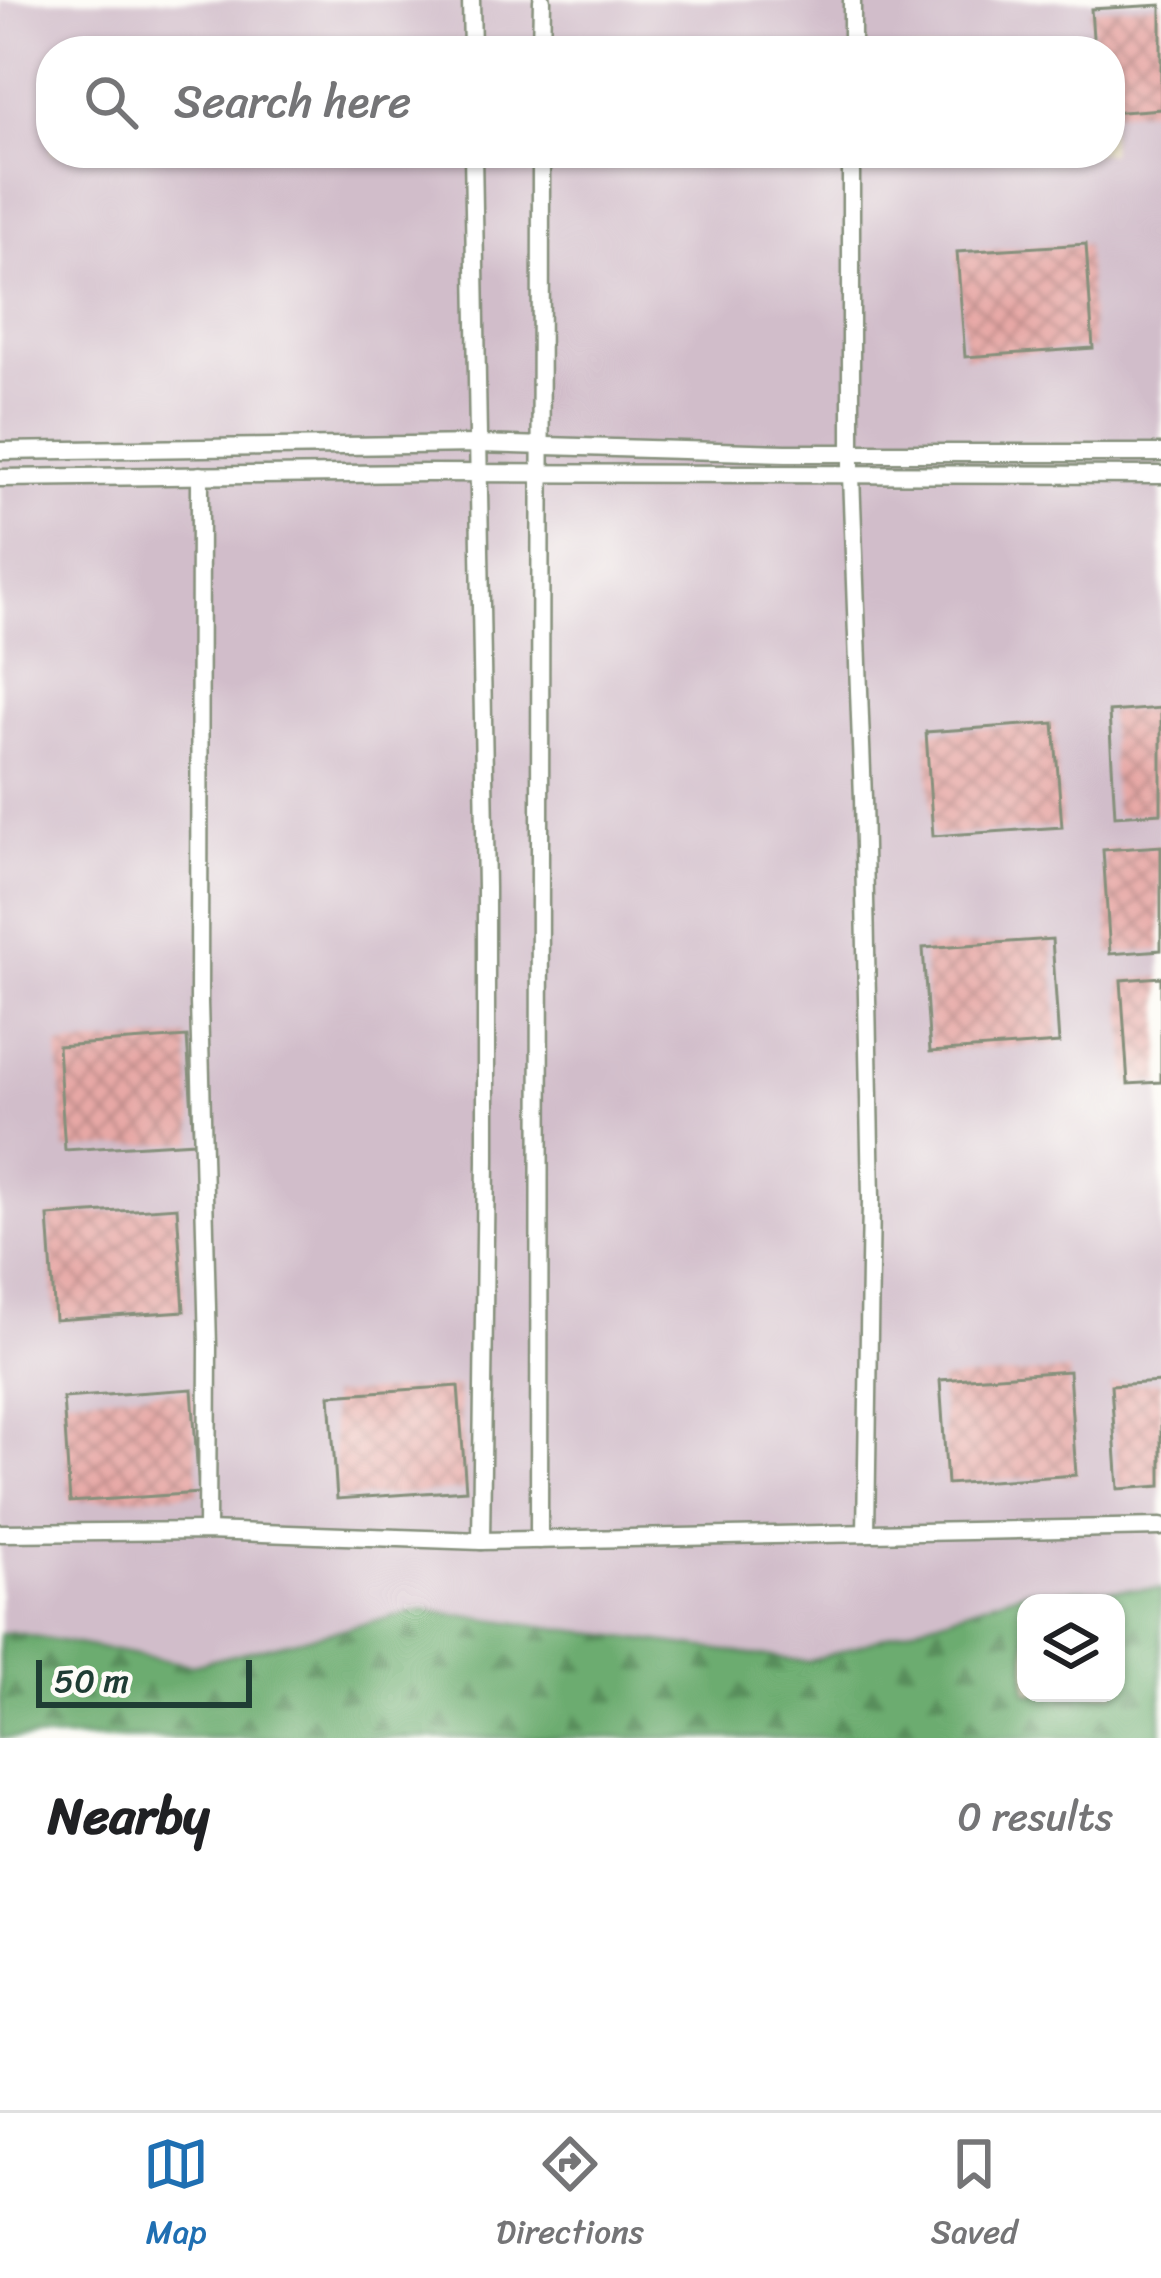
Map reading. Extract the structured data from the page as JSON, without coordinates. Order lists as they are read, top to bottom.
{
  "scale_bar": "50 m",
  "page": {
    "search": "Search here",
    "scale": "50 m",
    "heading": ["Nearby", "0 results"],
    "nav": ["Map", "Directions", "Saved"]
  }
}
